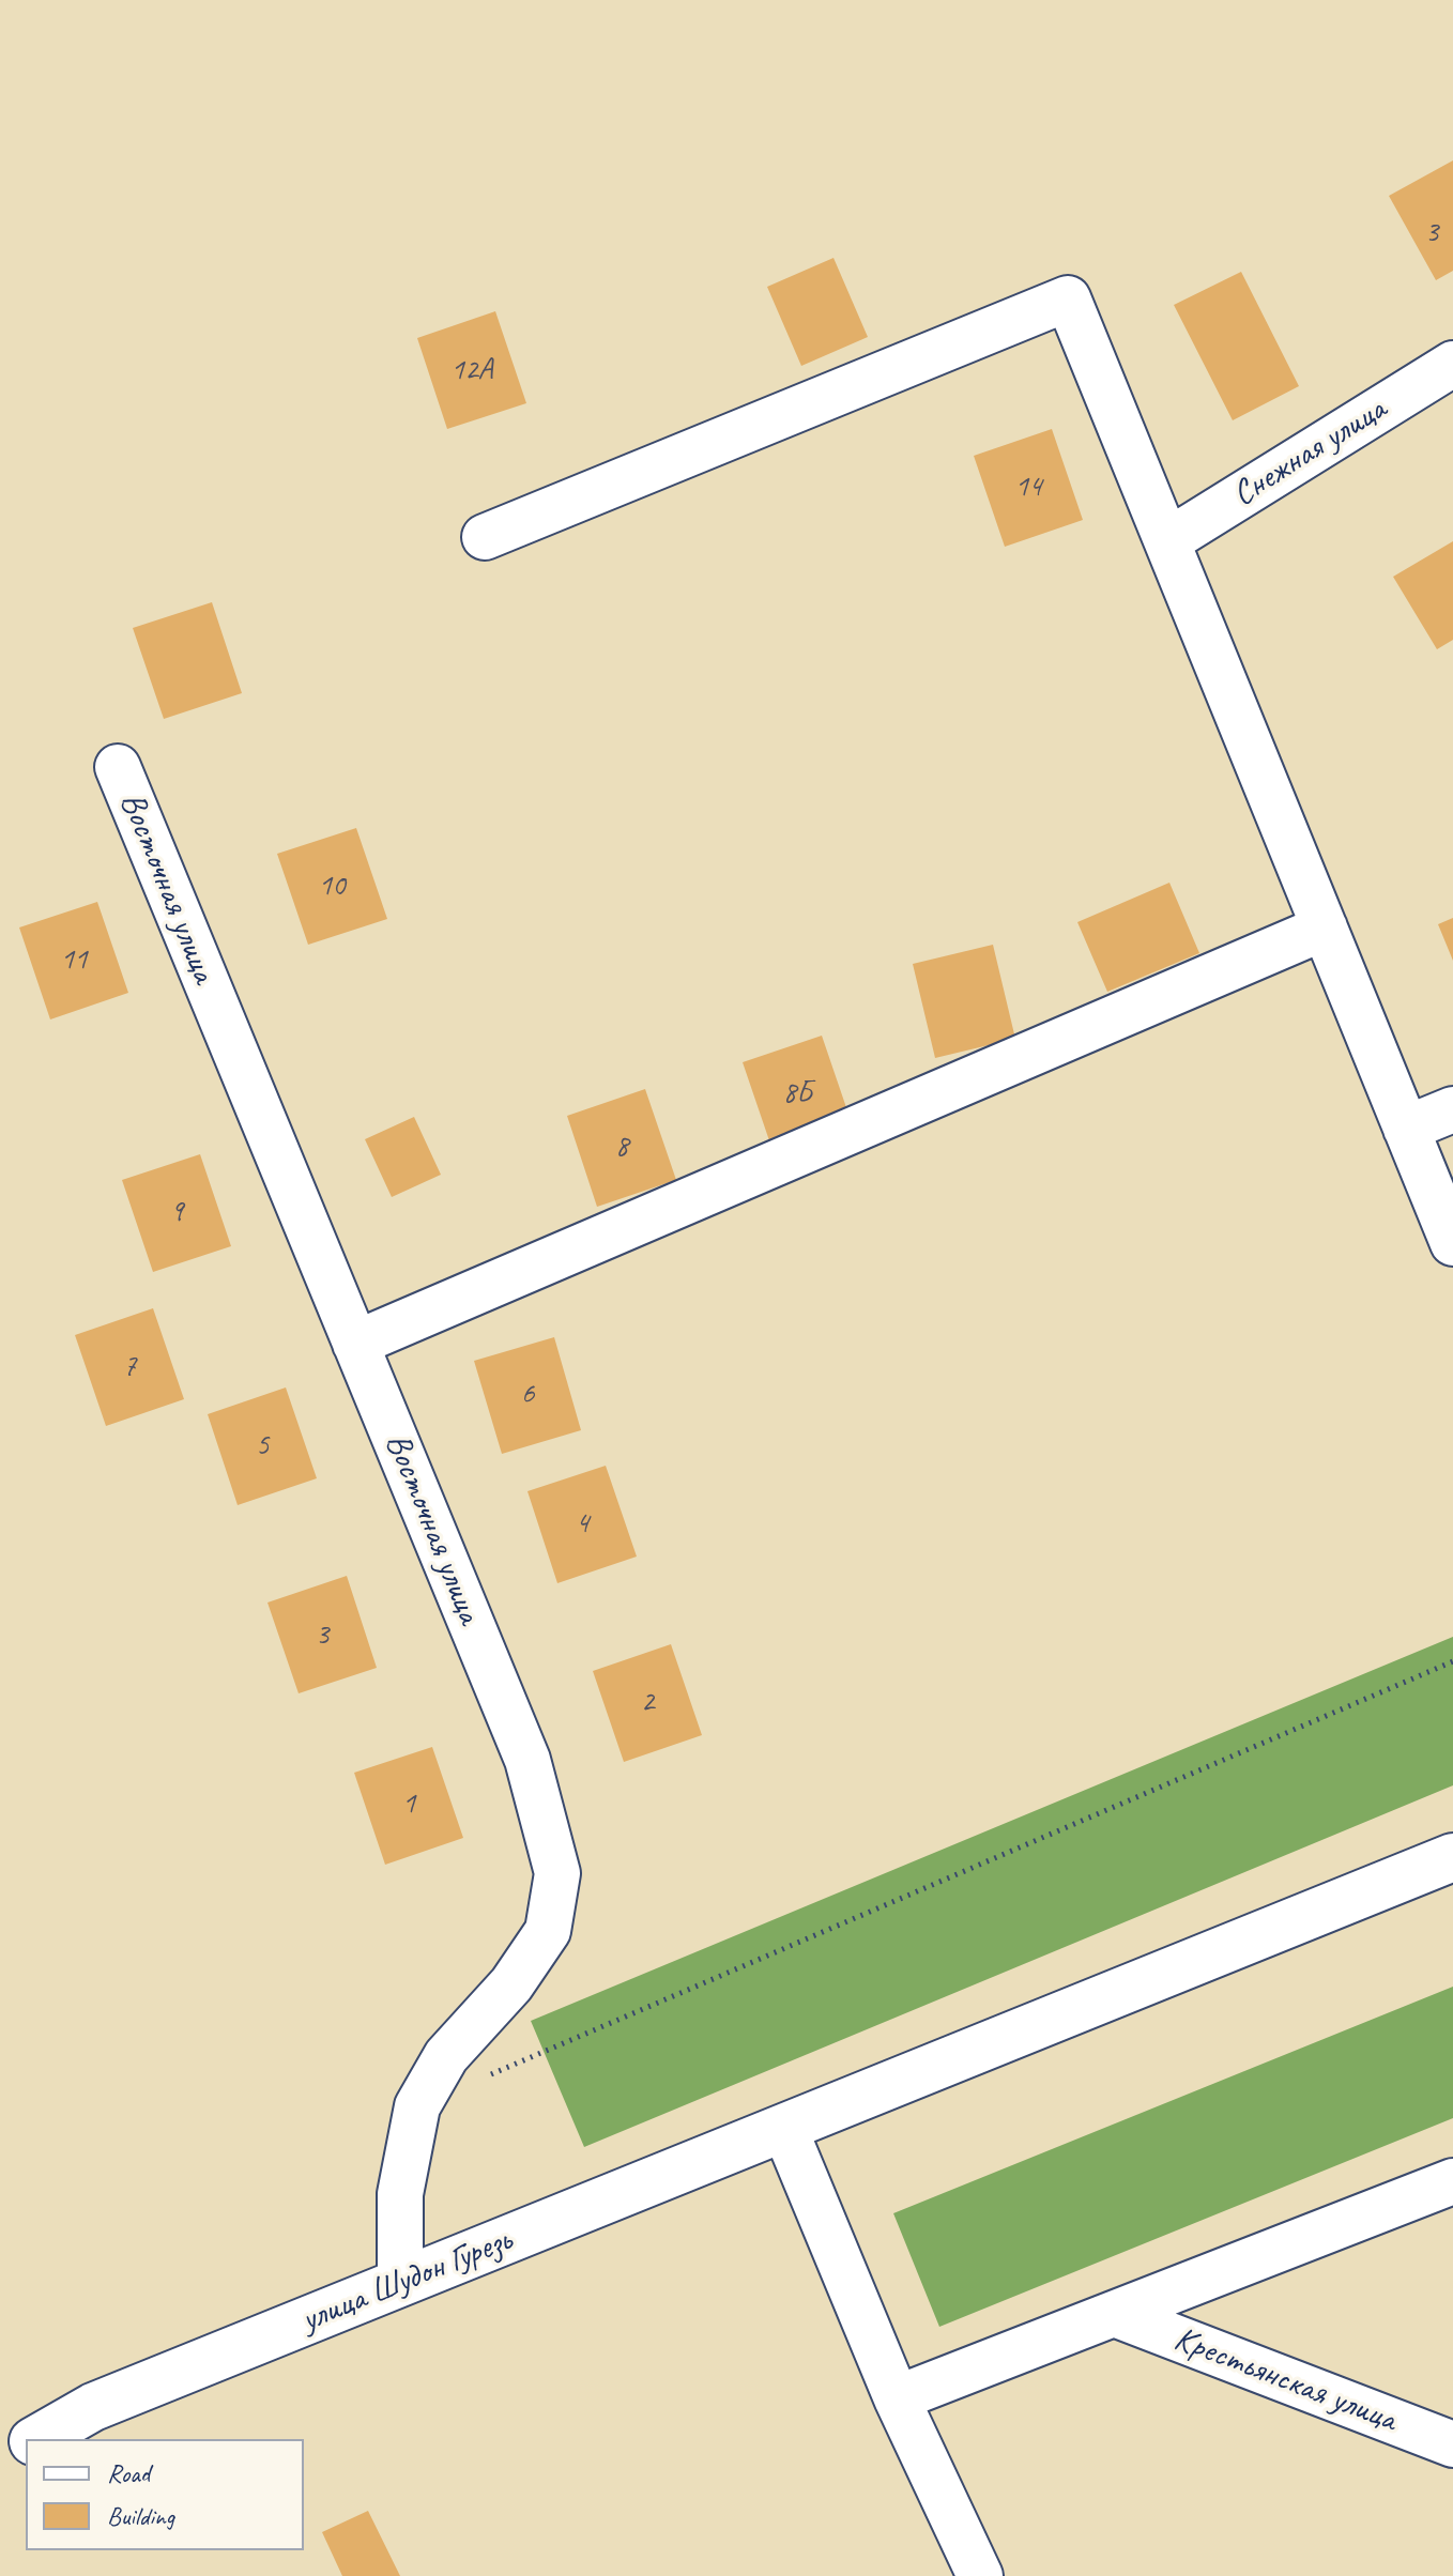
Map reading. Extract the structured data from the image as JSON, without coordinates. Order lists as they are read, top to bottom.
{
  "streets": {
    "street": [
      "Снежная улица",
      "Восточная улица",
      "улица Шудон Гурезь",
      "Крестьянская улица"
    ]
  },
  "crossings": [
    ["Восточная улица", "улица Шудон Гурезь"]
  ],
  "house_numbers": [
    "3",
    "12А",
    "14",
    "10",
    "11",
    "8Б",
    "8",
    "9",
    "7",
    "6",
    "5",
    "4",
    "3",
    "2",
    "1"
  ],
  "legend": ["Road", "Building"]
}
